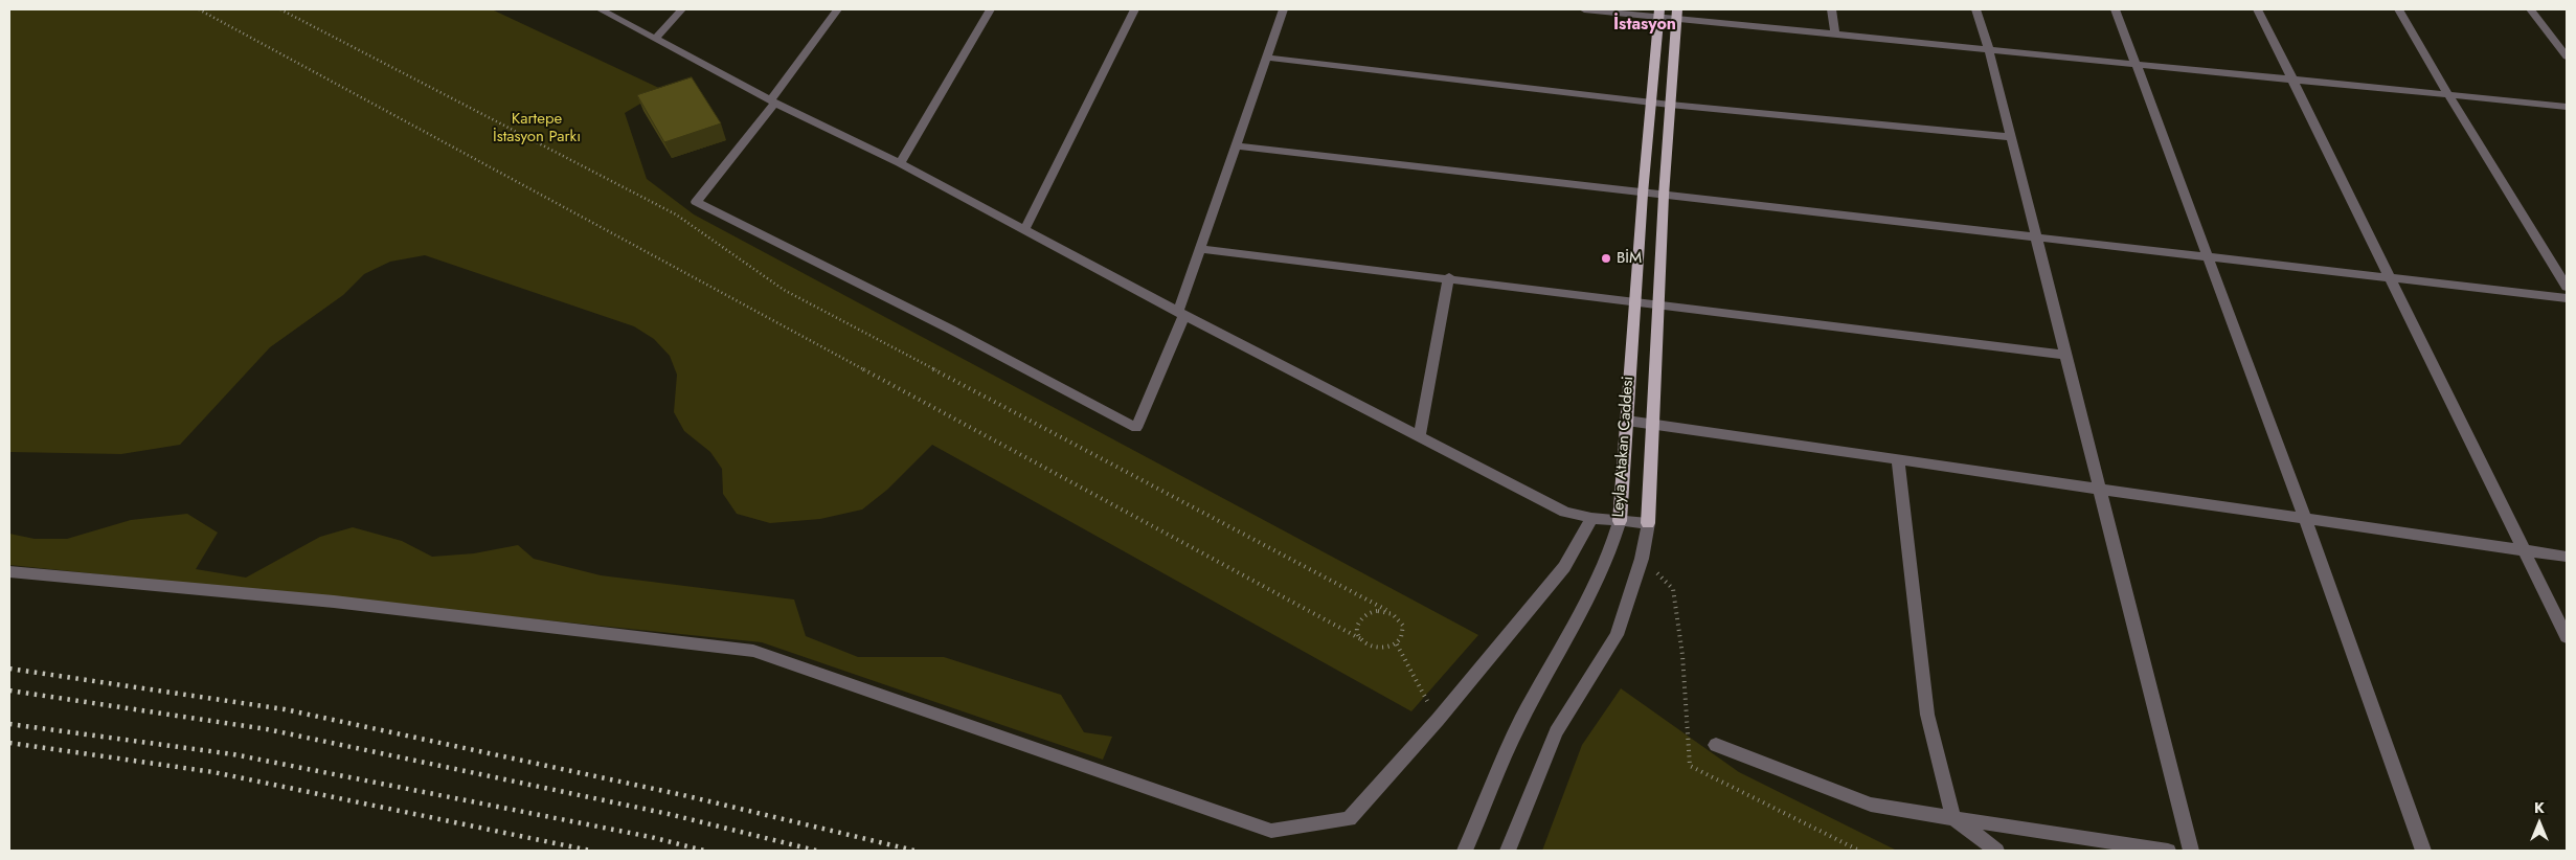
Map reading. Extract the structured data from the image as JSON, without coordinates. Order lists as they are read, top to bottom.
{
  "streets": {
    "main road": ["Leyla Atakan Caddesi"]
  },
  "districts": ["İstasyon"],
  "parks": ["Kartepe İstasyon Parkı"],
  "places": ["BİM"],
  "north": "top"
}
